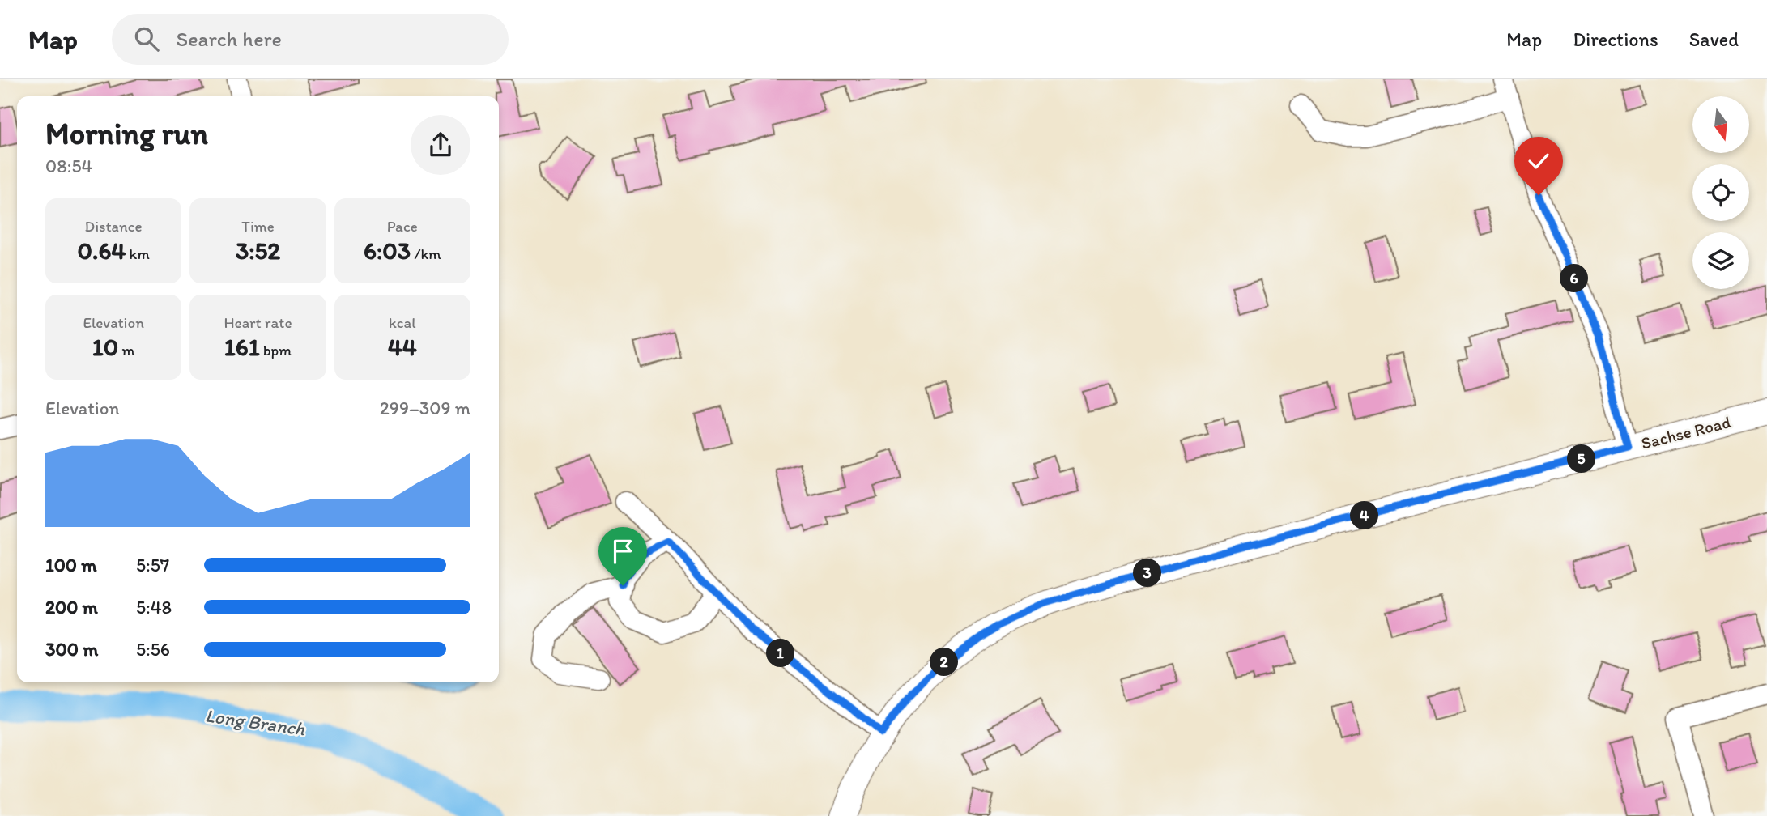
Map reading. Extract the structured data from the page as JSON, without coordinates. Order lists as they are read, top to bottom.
{
  "streets": {
    "main road": ["Sachse Road"]
  },
  "water": ["Long Branch"],
  "north": "bottom",
  "page": {
    "header": "Map",
    "search": "Search here",
    "nav": ["Map", "Directions", "Saved"],
    "heading": ["Morning run", "08:54"],
    "stats": [
      ["Distance", "0.64 km"],
      ["Time", "3:52"],
      ["Pace", "6:03 /km"],
      ["Elevation", "10 m"],
      ["Heart rate", "161 bpm"],
      ["kcal", "44"]
    ],
    "pins": [
      "6",
      "5",
      "4",
      "3",
      "1",
      "2"
    ],
    "chart": ["Elevation", "299–309 m"],
    "list": [
      {
        "name": "100 m",
        "note": "5:57"
      },
      {
        "name": "200 m",
        "note": "5:48"
      },
      {
        "name": "300 m",
        "note": "5:56"
      }
    ]
  }
}
